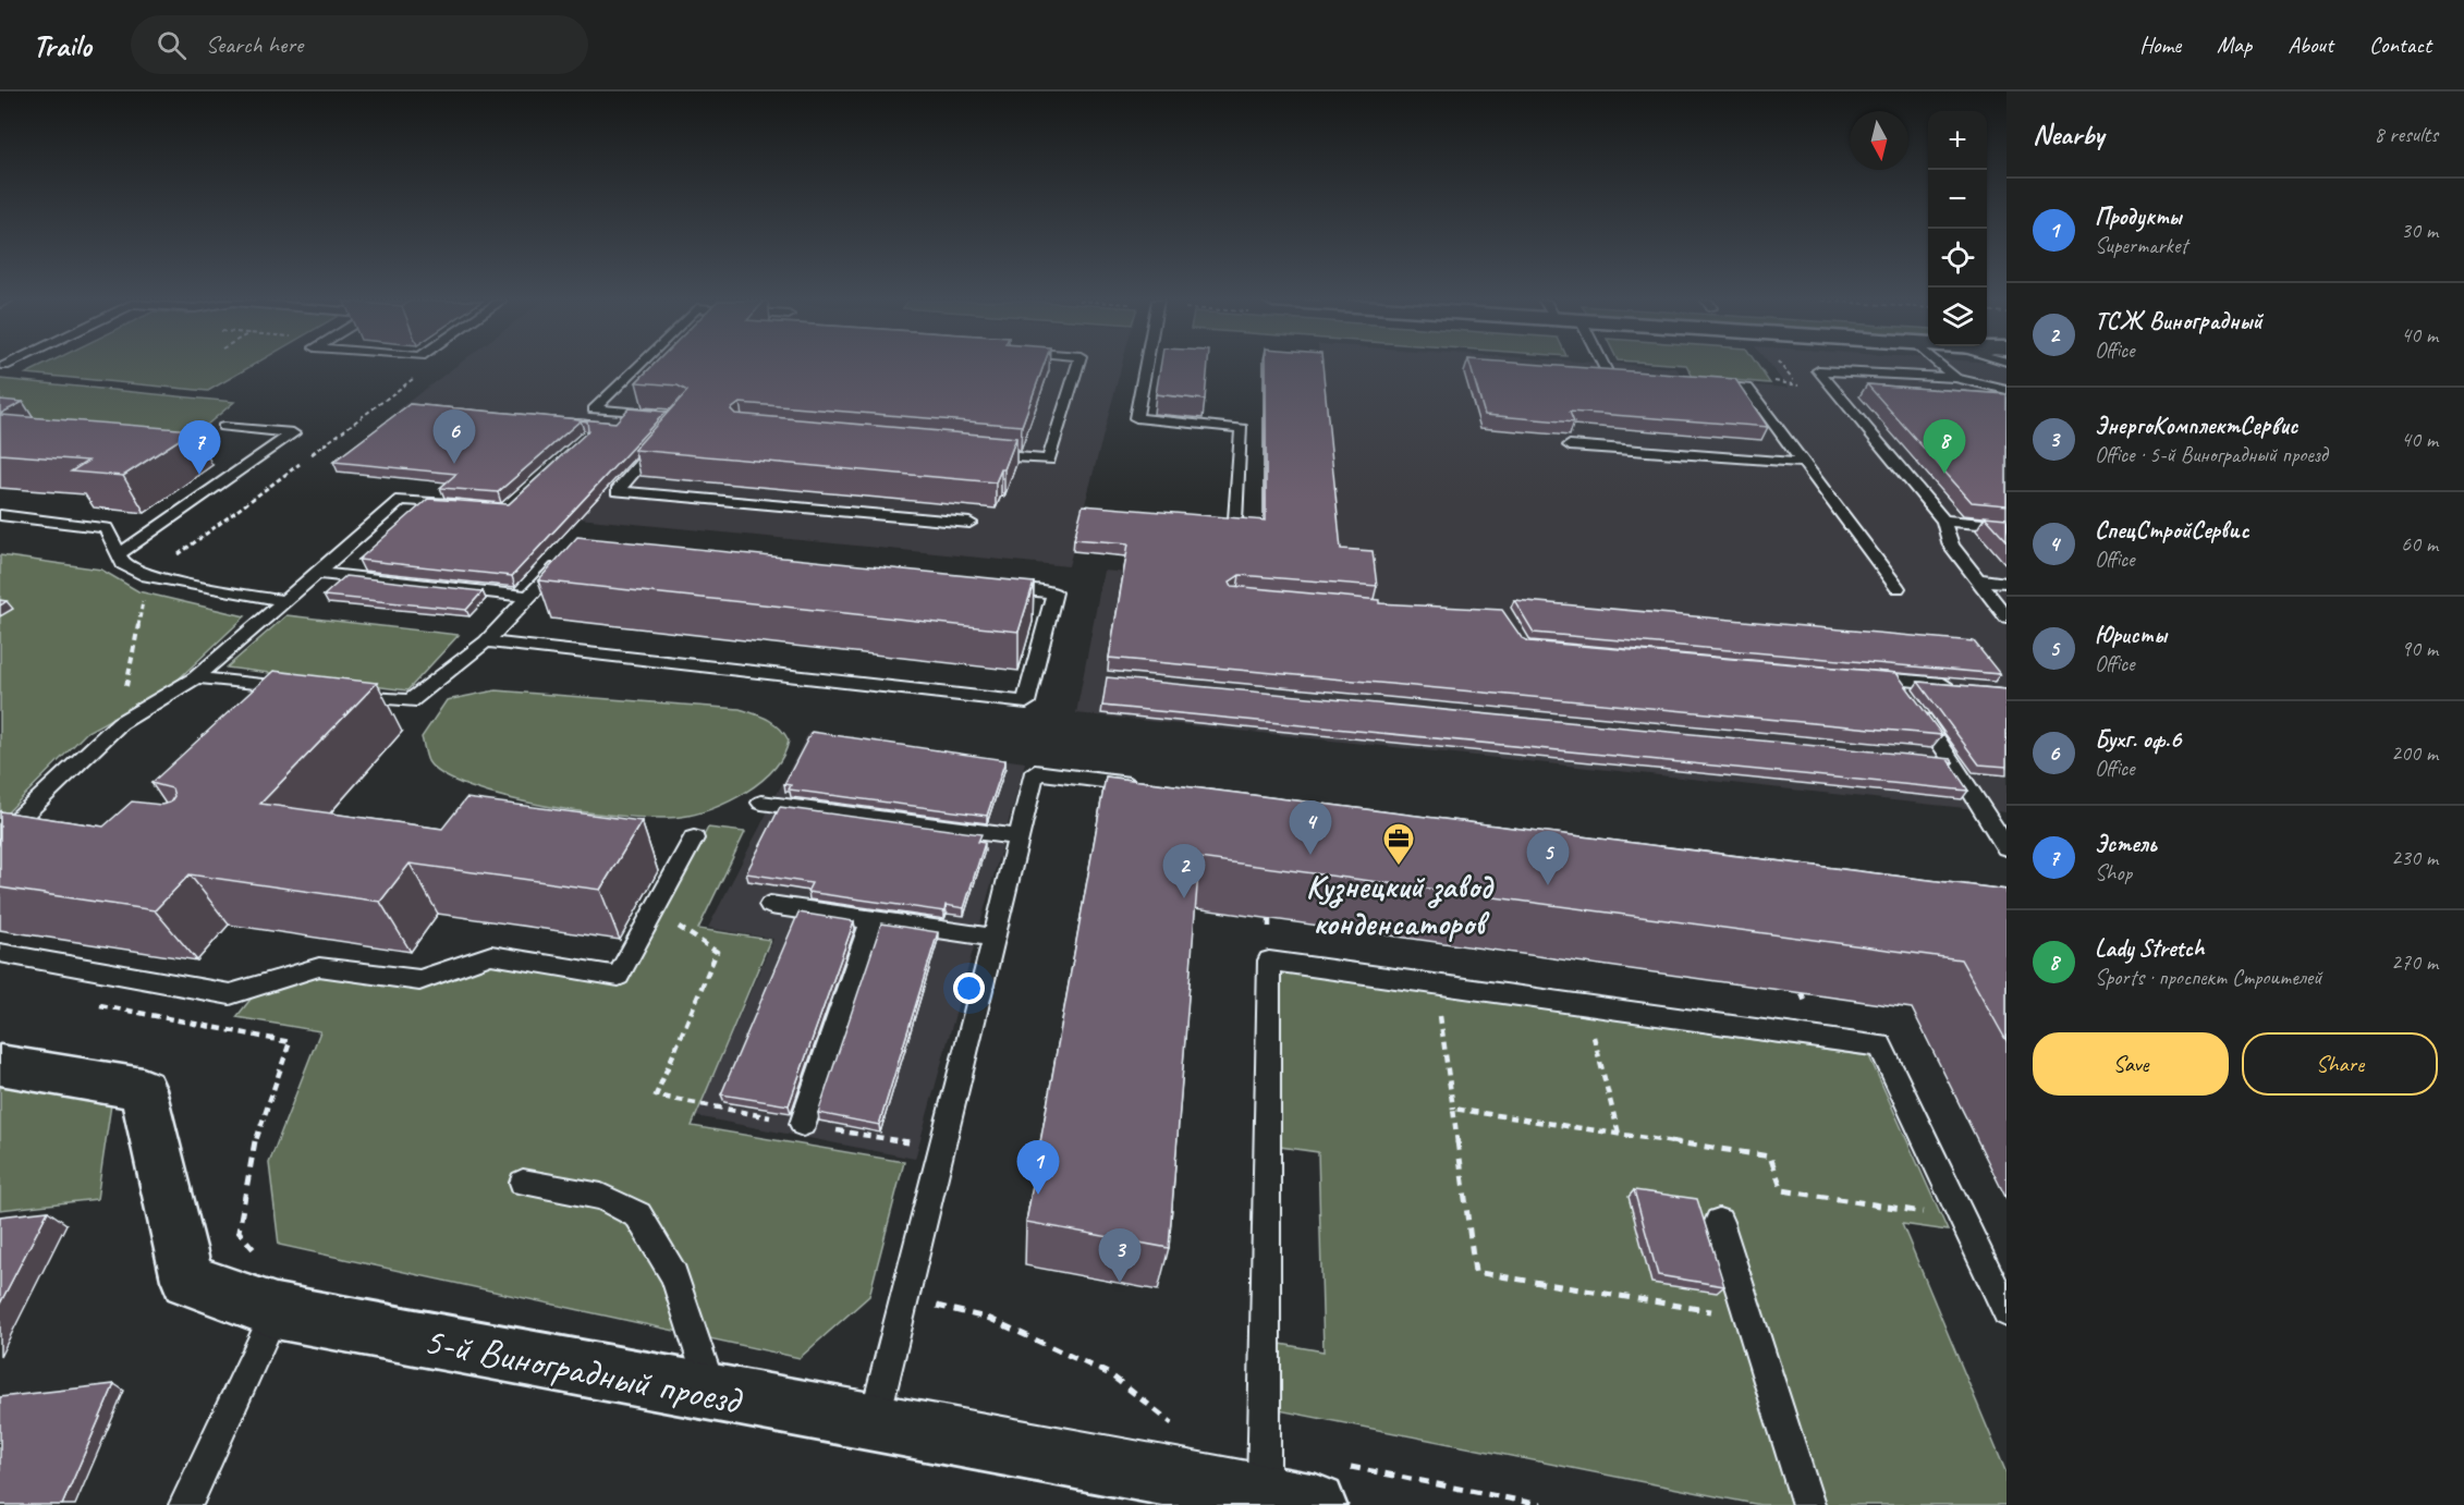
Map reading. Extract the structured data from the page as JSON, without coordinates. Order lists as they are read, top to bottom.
{
  "streets": {
    "main road": ["5-й Виноградный проезд"]
  },
  "places": {
    "office": ["Кузнецкий завод конденсаторов"]
  },
  "north": "bottom",
  "page": {
    "header": "Trailo",
    "search": "Search here",
    "nav": [
      "Home",
      "Map",
      "About",
      "Contact"
    ],
    "heading": ["Nearby", "8 results"],
    "map_buttons": ["+", "−"],
    "list": [
      {
        "mark": "1",
        "name": "Продукты",
        "note": "Supermarket",
        "value": "30 m"
      },
      {
        "mark": "2",
        "name": "ТСЖ Виноградный",
        "note": "Office",
        "value": "40 m"
      },
      {
        "mark": "3",
        "name": "ЭнергоКомплектСервис",
        "note": "Office · 5-й Виноградный проезд",
        "value": "40 m"
      },
      {
        "mark": "4",
        "name": "СпецСтройСервис",
        "note": "Office",
        "value": "60 m"
      },
      {
        "mark": "5",
        "name": "Юристы",
        "note": "Office",
        "value": "90 m"
      },
      {
        "mark": "6",
        "name": "Бухг. оф.6",
        "note": "Office",
        "value": "200 m"
      },
      {
        "mark": "7",
        "name": "Эстель",
        "note": "Shop",
        "value": "230 m"
      },
      {
        "mark": "8",
        "name": "Lady Stretch",
        "note": "Sports · проспект Строителей",
        "value": "270 m"
      }
    ],
    "pins": [
      "6",
      "8",
      "7",
      "4",
      "5",
      "2",
      "1",
      "3"
    ],
    "buttons": ["Save", "Share"]
  }
}
